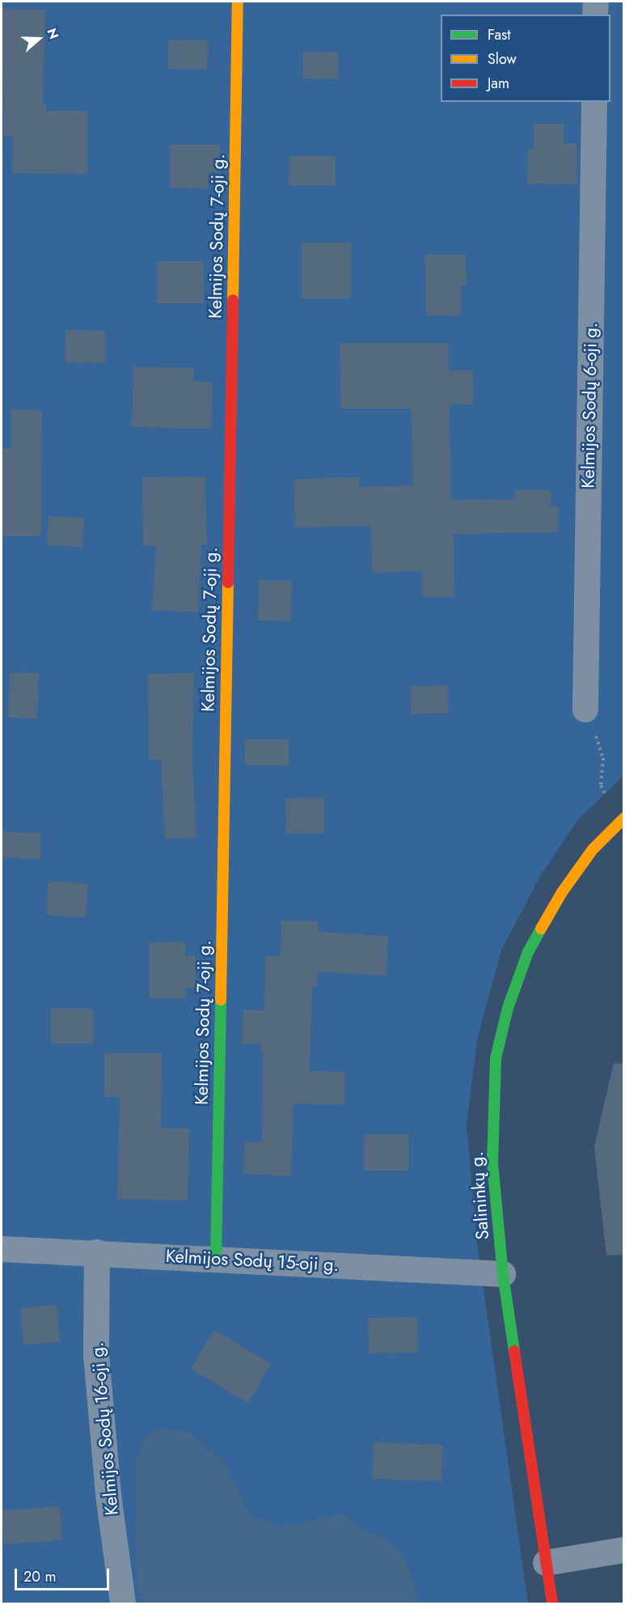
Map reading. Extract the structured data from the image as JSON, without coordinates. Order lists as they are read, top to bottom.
{
  "streets": {
    "street": [
      "Kelmijos Sodų 7-oji g.",
      "Kelmijos Sodų 6-oji g.",
      "Salininkų g.",
      "Kelmijos Sodų 15-oji g.",
      "Kelmijos Sodų 16-oji g."
    ]
  },
  "crossings": [
    ["Kelmijos Sodų 7-oji g.", "Kelmijos Sodų 15-oji g."],
    ["Salininkų g.", "Kelmijos Sodų 15-oji g."],
    ["Kelmijos Sodų 15-oji g.", "Kelmijos Sodų 16-oji g."]
  ],
  "legend": ["Fast", "Slow", "Jam"],
  "scale_bar": "20 m",
  "north": "right"
}
